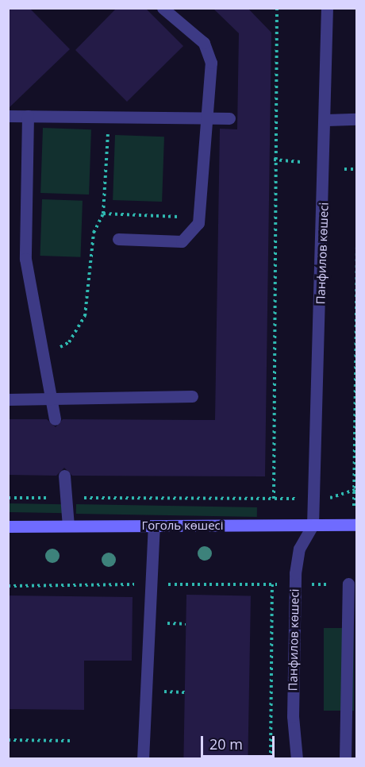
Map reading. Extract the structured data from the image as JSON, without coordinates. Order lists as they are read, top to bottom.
{
  "streets": {
    "main road": ["Гоголь көшесі"],
    "street": ["Панфилов көшесі"]
  },
  "crossings": [
    ["Панфилов көшесі", "Гоголь көшесі"]
  ],
  "scale_bar": "20 m"
}
